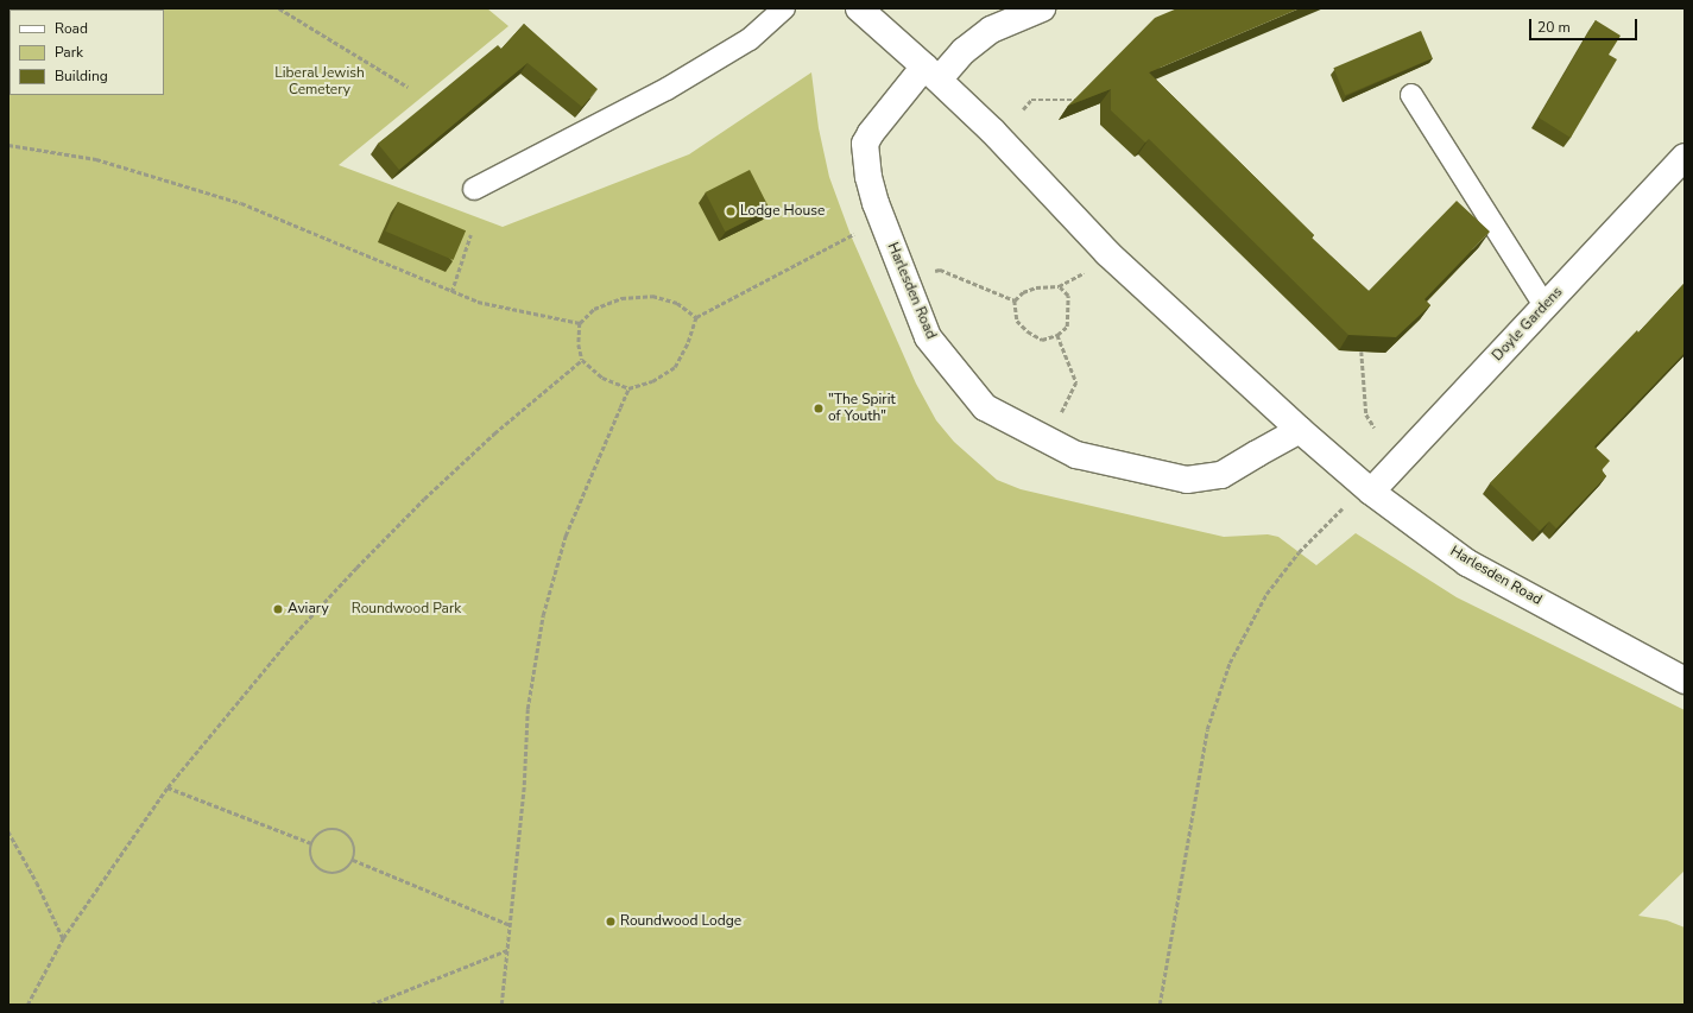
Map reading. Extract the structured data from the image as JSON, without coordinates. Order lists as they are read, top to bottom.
{
  "streets": {
    "street": ["Harlesden Road", "Doyle Gardens"]
  },
  "crossings": [
    ["Harlesden Road", "Doyle Gardens"]
  ],
  "parks": ["Liberal Jewish Cemetery", "Roundwood Park"],
  "places": [
    "Lodge House",
    "\"The Spirit of Youth\"",
    "Aviary",
    "Roundwood Lodge"
  ],
  "legend": ["Road", "Park", "Building"],
  "scale_bar": "20 m"
}
